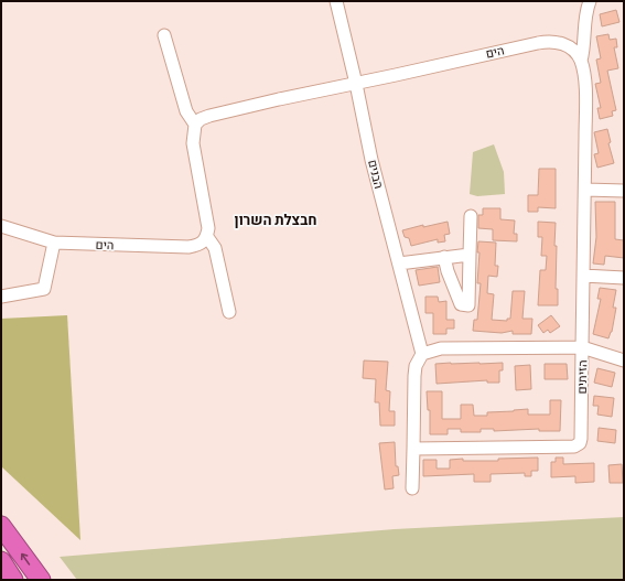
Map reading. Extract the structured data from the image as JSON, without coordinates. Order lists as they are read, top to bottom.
{
  "streets": {
    "street": ["הים", "הבנים", "הזיתים"]
  },
  "crossings": [
    ["הים", "הבנים"],
    ["הבנים", "הזיתים"]
  ],
  "districts": ["חבצלת השרון"]
}
